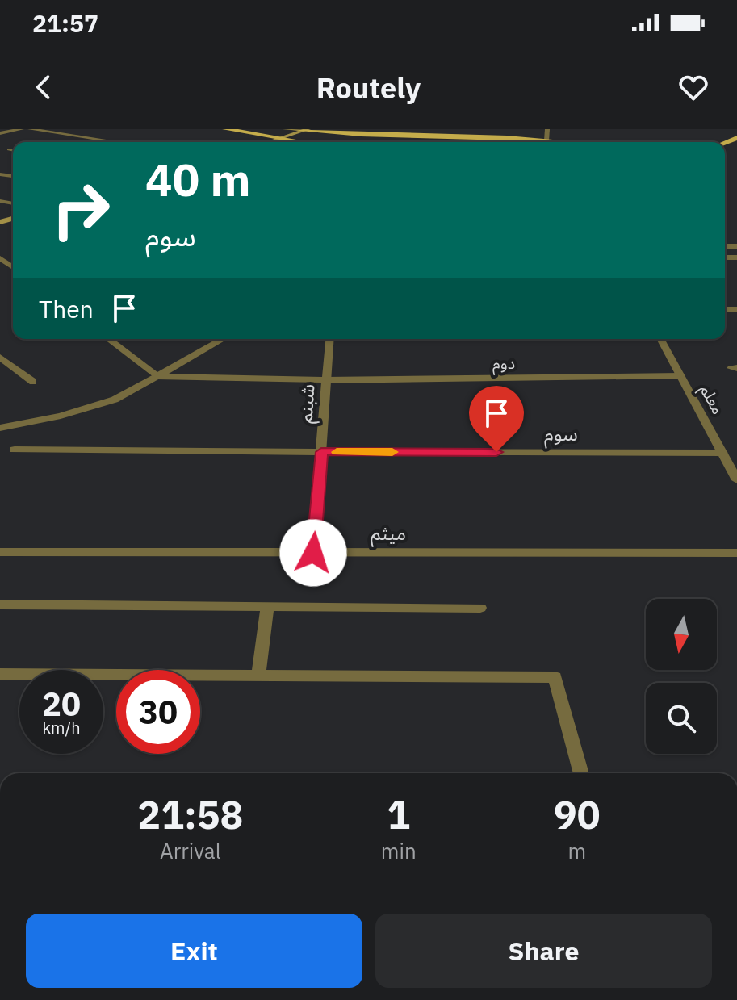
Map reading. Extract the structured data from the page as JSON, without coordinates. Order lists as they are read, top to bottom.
{
  "streets": {
    "street": [
      "دوم",
      "معلم",
      "شبنم",
      "سوم",
      "میثم"
    ]
  },
  "crossings": [
    ["دوم", "معلم"],
    ["دوم", "شبنم"],
    ["معلم", "سوم"],
    ["شبنم", "سوم"],
    ["شبنم", "میثم"]
  ],
  "north": "bottom",
  "page": {
    "status": "21:57",
    "header": "Routely",
    "turn": ["40 m", "سوم"],
    "then": "Then",
    "speed": "20 km/h",
    "limit": "30",
    "eta": [
      "21:58",
      "Arrival",
      "1",
      "min",
      "90",
      "m"
    ],
    "buttons": ["Exit", "Share"]
  }
}
